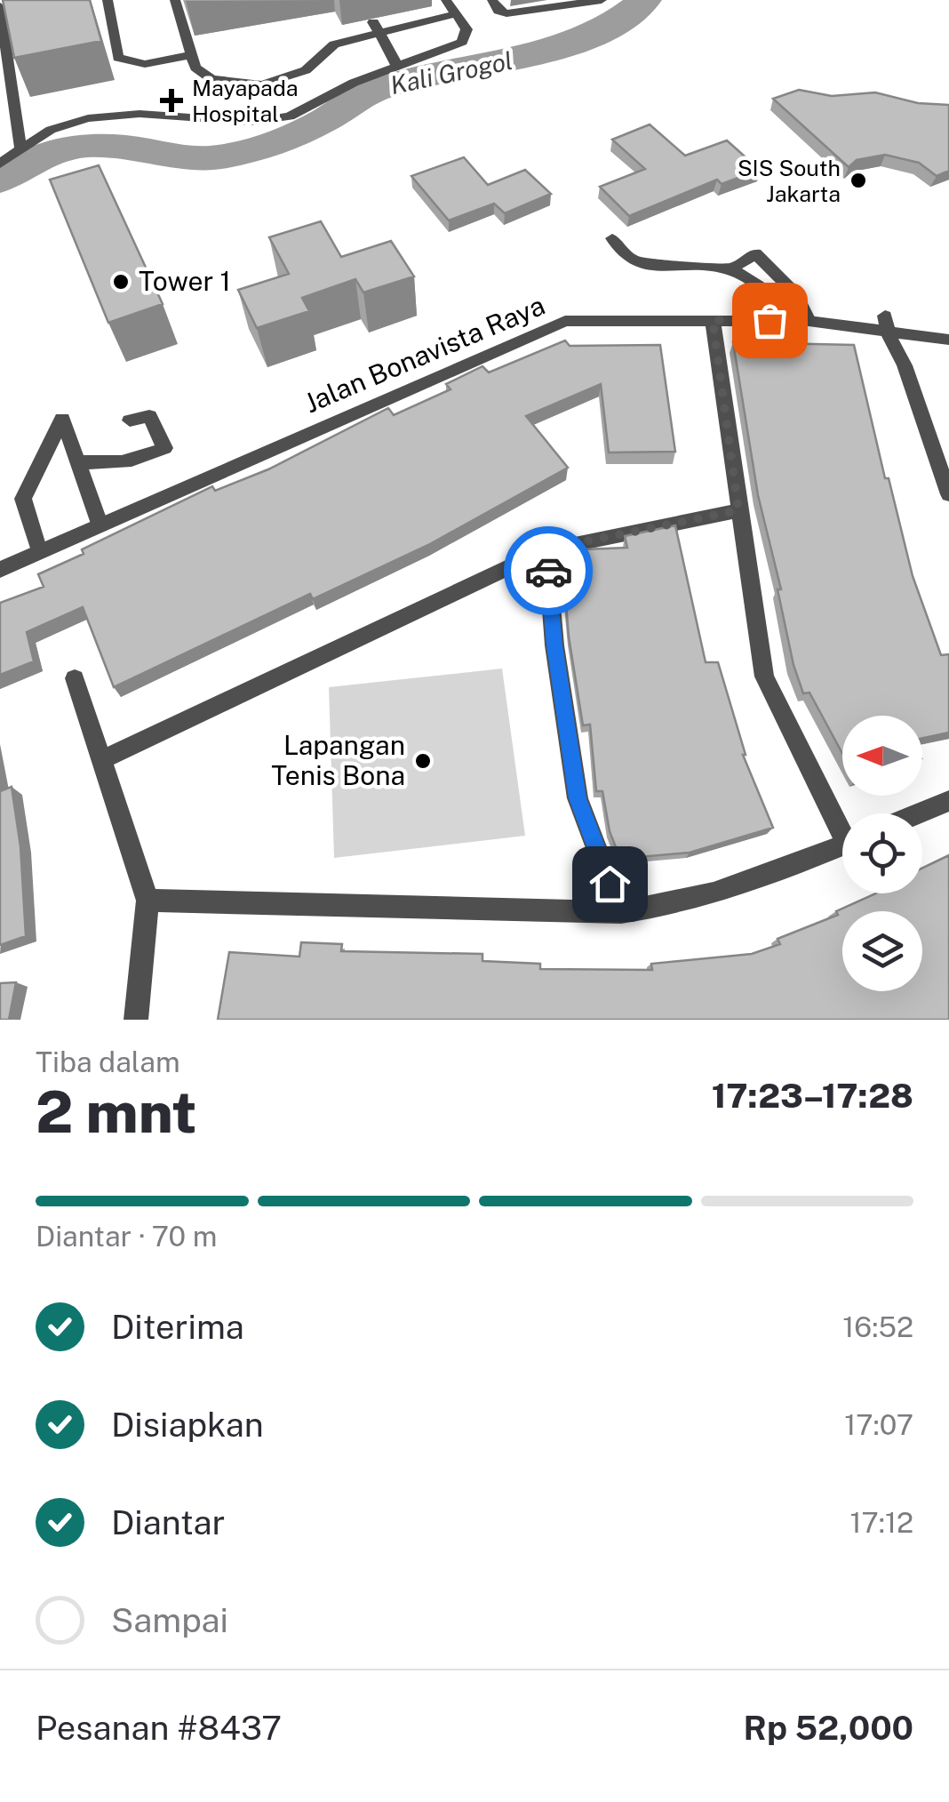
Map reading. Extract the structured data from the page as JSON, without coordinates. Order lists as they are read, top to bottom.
{
  "streets": {
    "street": ["Jalan Bonavista Raya"]
  },
  "water": ["Kali Grogol"],
  "places": {
    "health": ["Mayapada Hospital"],
    "other": ["SIS South Jakarta", "Tower 1", "Lapangan Tenis Bona"]
  },
  "north": "left",
  "page": {
    "heading": ["2 mnt", "Tiba dalam", "17:23–17:28"],
    "panel": ["Pesanan #8437", "Rp 52,000"],
    "bar": "Diantar · 70 m",
    "list": [
      ["Diterima", "16:52"],
      ["Disiapkan", "17:07"],
      ["Diantar", "17:12"],
      "Sampai"
    ]
  }
}
